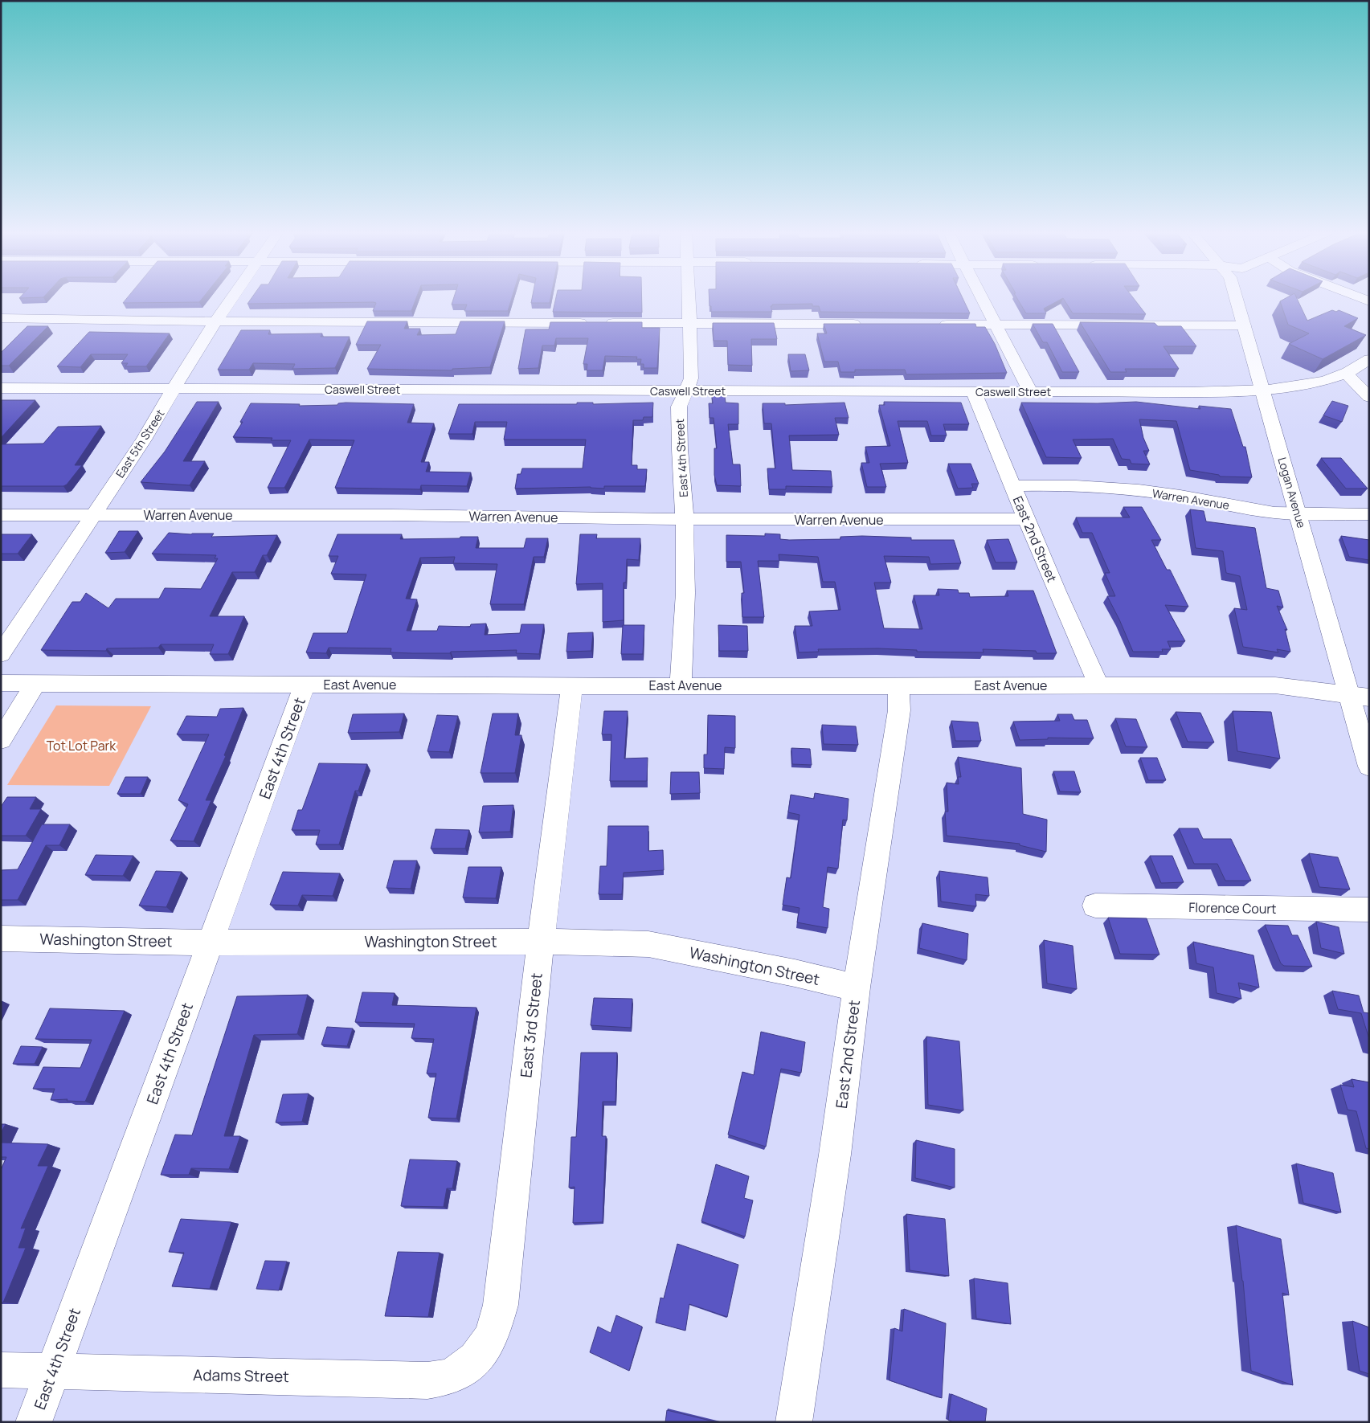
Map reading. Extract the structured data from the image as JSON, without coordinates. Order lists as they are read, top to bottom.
{
  "streets": {
    "street": [
      "Caswell Street",
      "East 5th Street",
      "East 4th Street",
      "Logan Avenue",
      "Warren Avenue",
      "East 2nd Street",
      "East Avenue",
      "Florence Court",
      "Washington Street",
      "East 3rd Street",
      "Adams Street"
    ]
  },
  "crossings": [
    ["Caswell Street", "East 5th Street"],
    ["Caswell Street", "East 4th Street"],
    ["Caswell Street", "Logan Avenue"],
    ["Caswell Street", "East 2nd Street"],
    ["East 5th Street", "Warren Avenue"],
    ["East 4th Street", "Warren Avenue"],
    ["East 4th Street", "East Avenue"],
    ["East 4th Street", "Washington Street"],
    ["East 4th Street", "Adams Street"],
    ["Logan Avenue", "Warren Avenue"],
    ["Logan Avenue", "East Avenue"],
    ["Warren Avenue", "East 2nd Street"],
    ["East 2nd Street", "East Avenue"],
    ["East 2nd Street", "Washington Street"],
    ["East Avenue", "East 3rd Street"],
    ["Washington Street", "East 3rd Street"],
    ["East 3rd Street", "Adams Street"]
  ],
  "parks": ["Tot Lot Park"]
}
